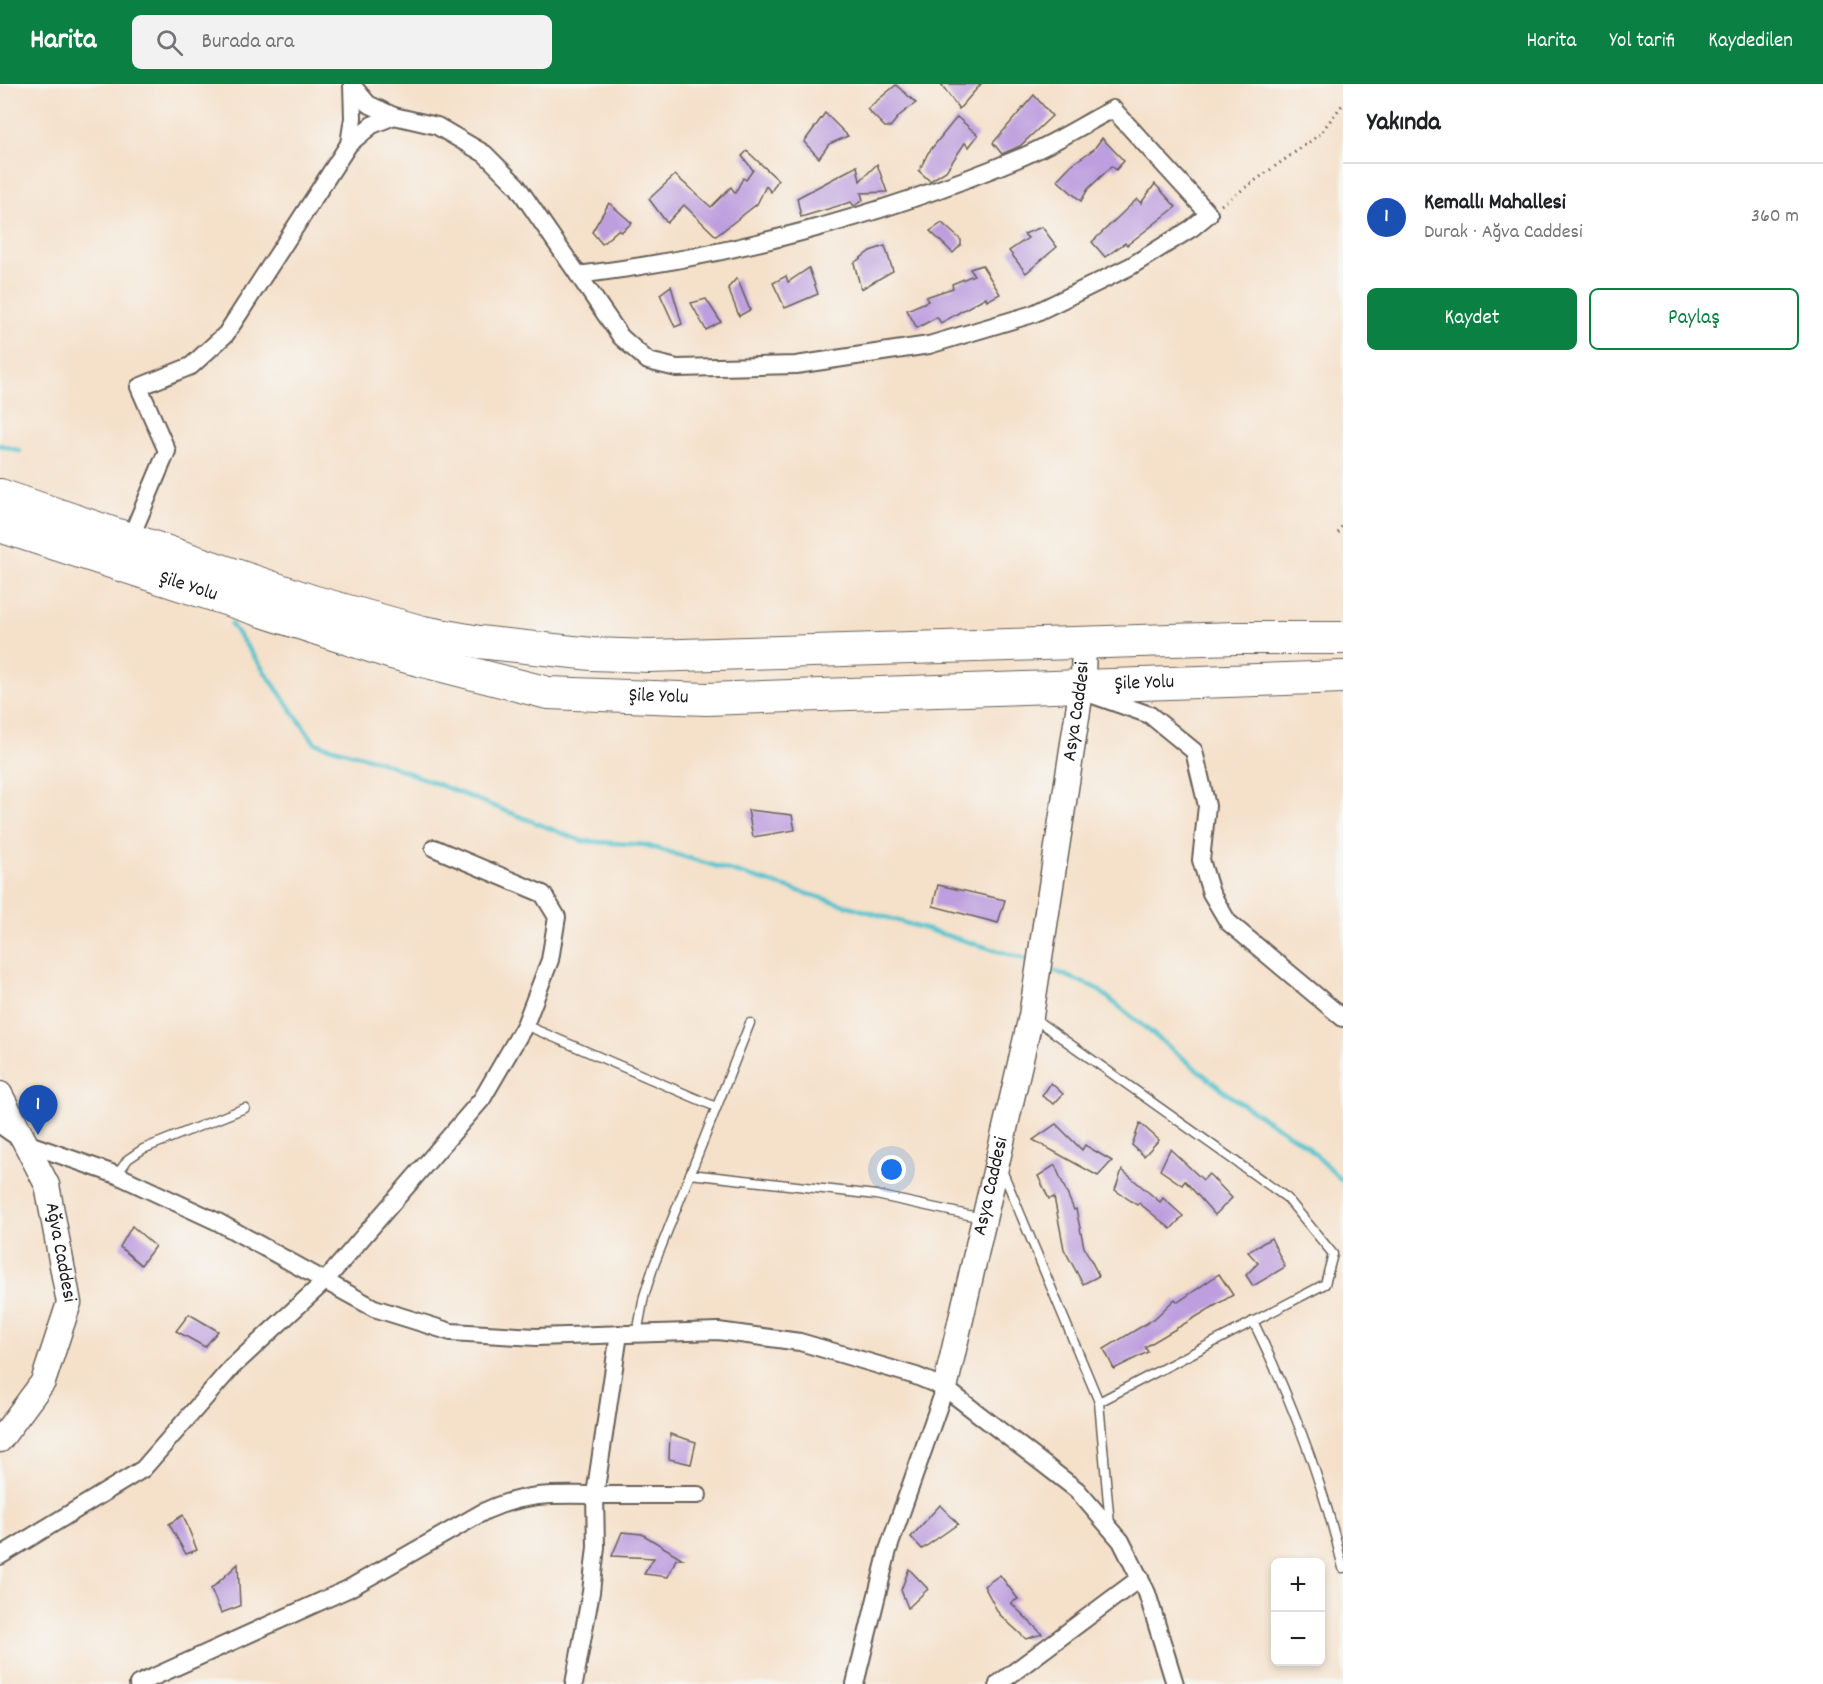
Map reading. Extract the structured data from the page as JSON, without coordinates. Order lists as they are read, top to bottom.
{
  "streets": {
    "highway": ["Şile Yolu"],
    "street": ["Asya Caddesi", "Ağva Caddesi"]
  },
  "crossings": [
    ["Şile Yolu", "Asya Caddesi"]
  ],
  "page": {
    "header": "Harita",
    "search": "Burada ara",
    "nav": ["Harita", "Yol tarifi", "Kaydedilen"],
    "heading": "Yakında",
    "list": [
      {
        "mark": "1",
        "name": "Kemallı Mahallesi",
        "note": "Durak · Ağva Caddesi",
        "value": "360 m"
      }
    ],
    "buttons": ["Kaydet", "Paylaş"],
    "pins": "1",
    "map_buttons": ["+", "−"]
  }
}
